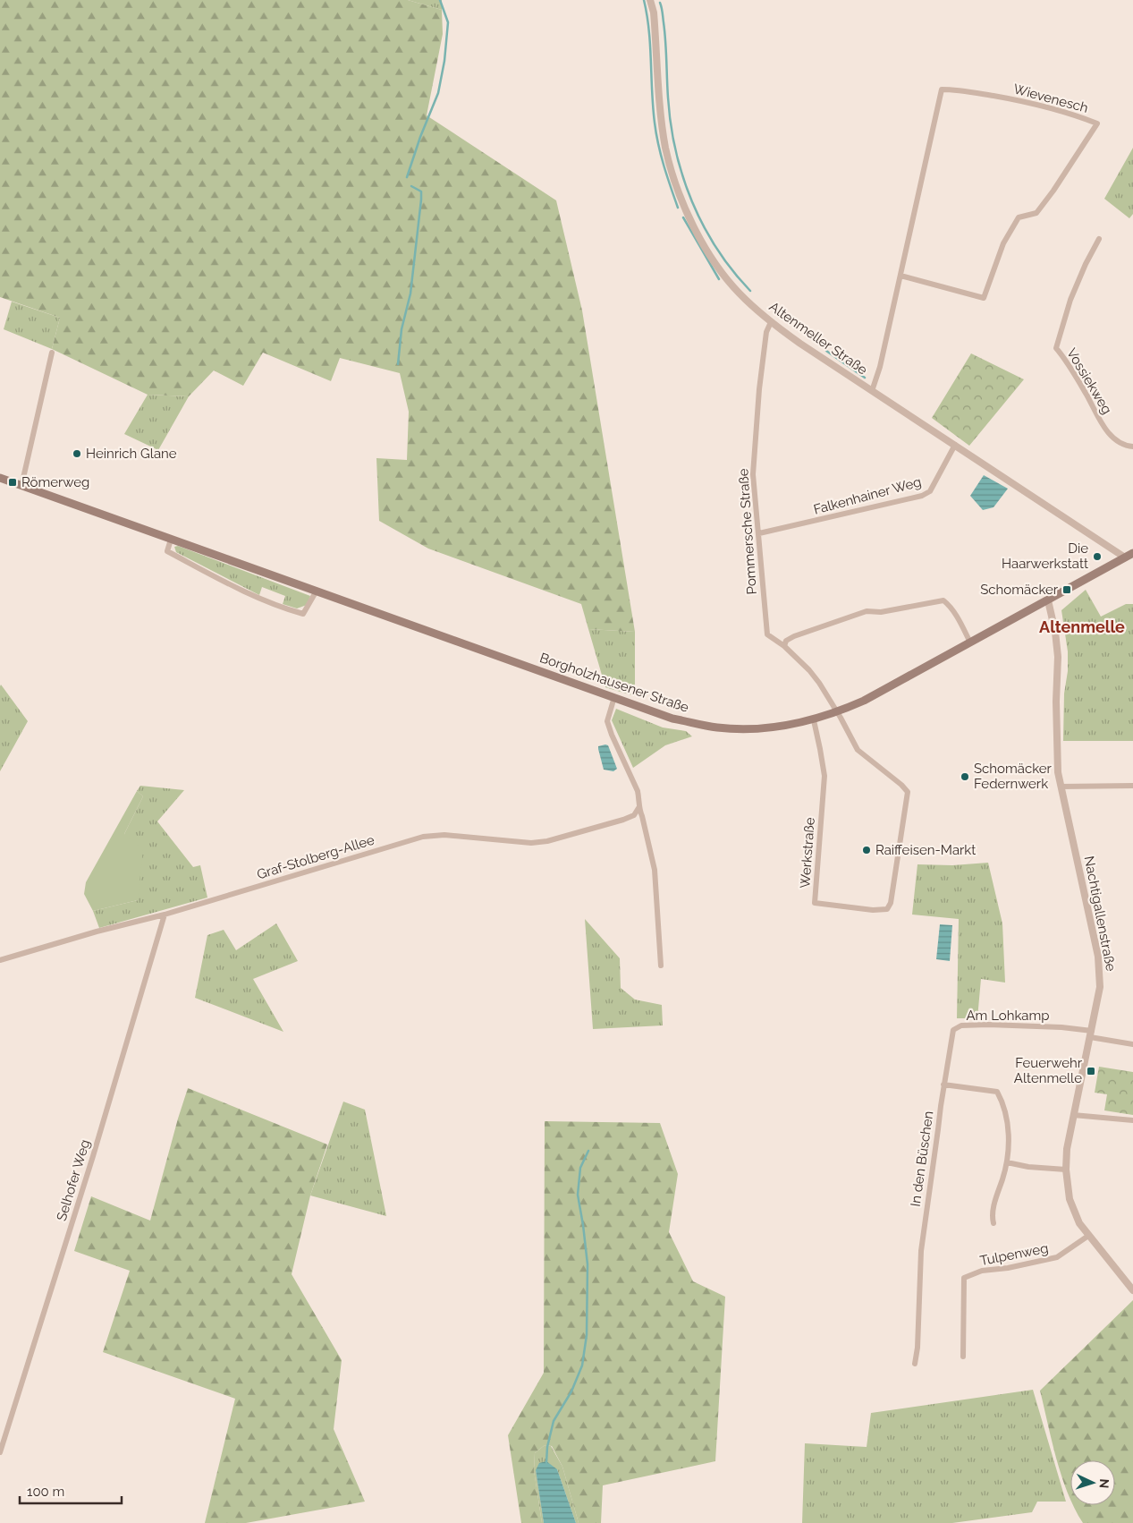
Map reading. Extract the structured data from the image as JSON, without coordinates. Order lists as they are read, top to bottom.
{
  "streets": {
    "main road": ["Borgholzhausener Straße"],
    "street": [
      "Wievenesch",
      "Altenmeller Straße",
      "Vossiekweg",
      "Falkenhainer Weg",
      "Pommersche Straße",
      "Werkstraße",
      "Graf-Stolberg-Allee",
      "Nachtigallenstraße",
      "Am Lohkamp",
      "In den Büschen",
      "Selhofer Weg",
      "Tulpenweg"
    ]
  },
  "crossings": [
    ["Wievenesch", "Altenmeller Straße"],
    ["Altenmeller Straße", "Falkenhainer Weg"],
    ["Altenmeller Straße", "Pommersche Straße"],
    ["Altenmeller Straße", "Borgholzhausener Straße"],
    ["Falkenhainer Weg", "Pommersche Straße"],
    ["Pommersche Straße", "Borgholzhausener Straße"],
    ["Pommersche Straße", "Werkstraße"],
    ["Borgholzhausener Straße", "Werkstraße"],
    ["Borgholzhausener Straße", "Nachtigallenstraße"],
    ["Graf-Stolberg-Allee", "Selhofer Weg"],
    ["Nachtigallenstraße", "Am Lohkamp"],
    ["Nachtigallenstraße", "Tulpenweg"],
    ["Am Lohkamp", "In den Büschen"]
  ],
  "districts": ["Altenmelle"],
  "places": {
    "other": [
      "Heinrich Glane",
      "Die Haarwerkstatt",
      "Schomäcker Federnwerk",
      "Raiffeisen-Markt"
    ],
    "transit": ["Römerweg", "Schomäcker", "Feuerwehr Altenmelle"]
  },
  "scale_bar": "100 m",
  "north": "right"
}
